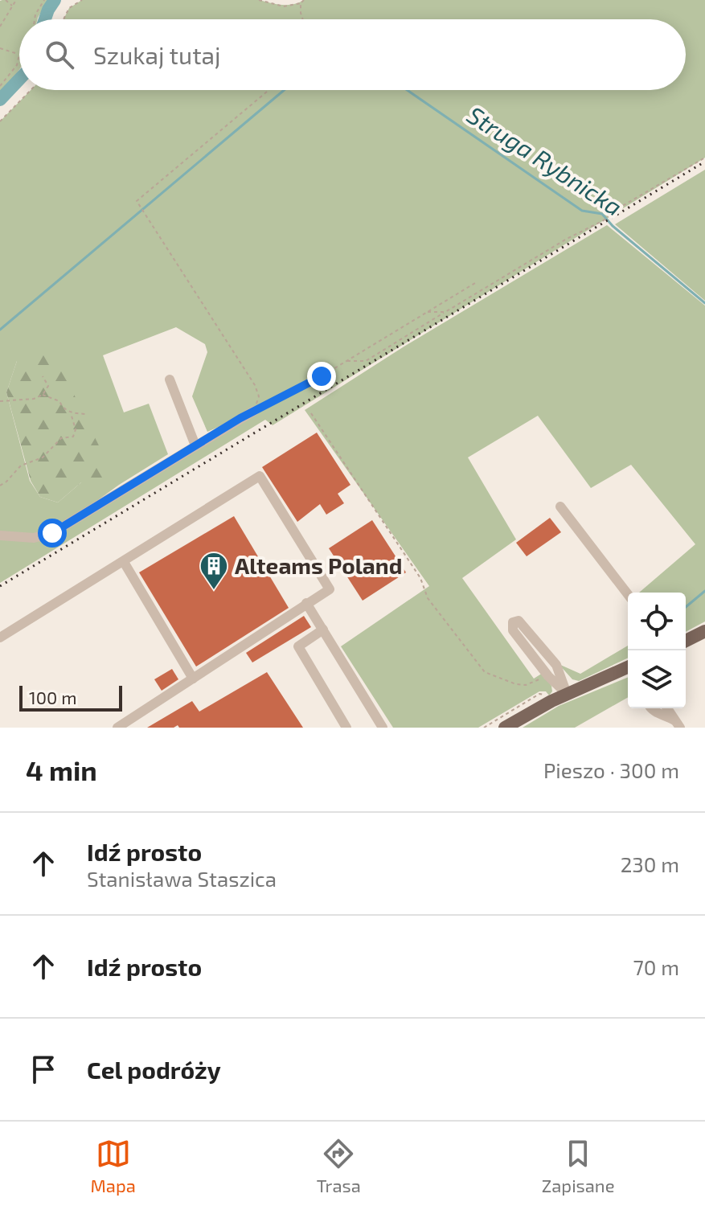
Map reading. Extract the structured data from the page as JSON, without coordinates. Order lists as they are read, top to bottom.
{
  "water": ["Struga Rybnicka"],
  "places": {
    "building": ["Alteams Poland"]
  },
  "scale_bar": "100 m",
  "page": {
    "search": "Szukaj tutaj",
    "scale": "100 m",
    "heading": ["4 min", "Pieszo · 300 m"],
    "list": [
      ["Idź prosto", "Stanisława Staszica", "230 m"],
      ["Idź prosto", "70 m"],
      "Cel podróży"
    ],
    "nav": ["Mapa", "Trasa", "Zapisane"]
  }
}
